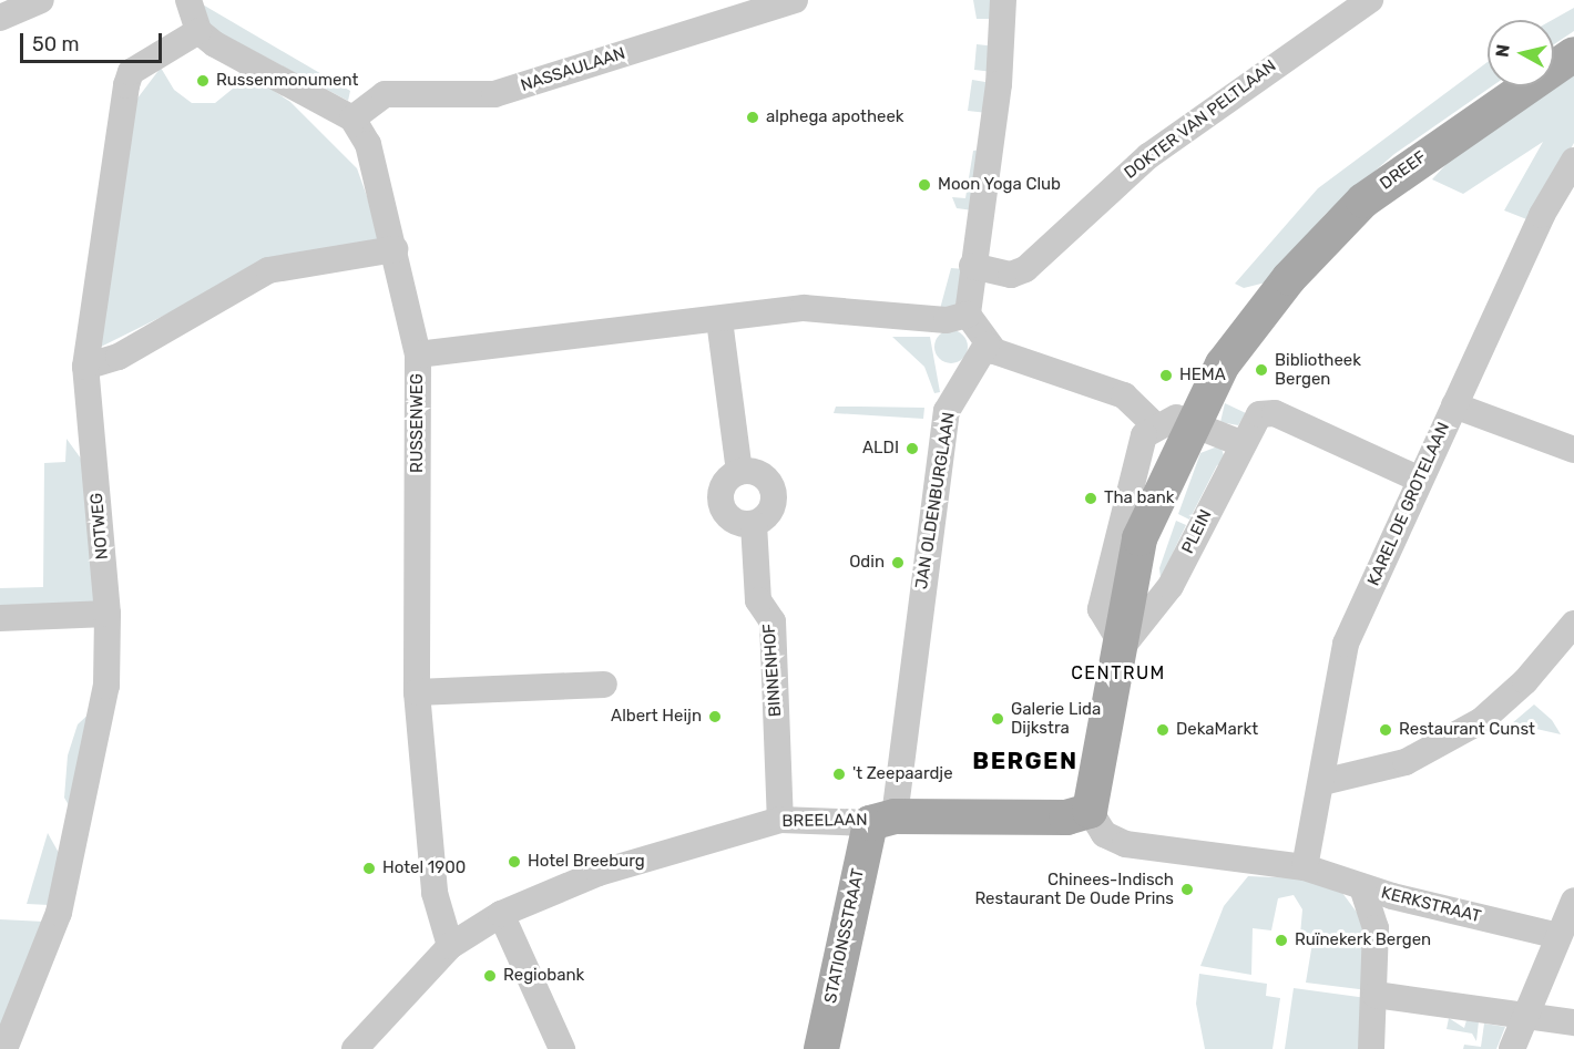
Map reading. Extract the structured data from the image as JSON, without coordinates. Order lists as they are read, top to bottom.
{
  "streets": {
    "main road": [
      "DREEF",
      "PLEIN",
      "BREELAAN",
      "STATIONSSTRAAT"
    ],
    "street": [
      "NASSAULAAN",
      "DOKTER VAN PELTLAAN",
      "RUSSENWEG",
      "JAN OLDENBURGLAAN",
      "KAREL DE GROTELAAN",
      "NOTWEG",
      "BINNENHOF",
      "KERKSTRAAT"
    ]
  },
  "crossings": [
    ["NASSAULAAN", "RUSSENWEG"],
    ["DREEF", "PLEIN"],
    ["RUSSENWEG", "BREELAAN"],
    ["JAN OLDENBURGLAAN", "BREELAAN"],
    ["JAN OLDENBURGLAAN", "STATIONSSTRAAT"],
    ["KAREL DE GROTELAAN", "KERKSTRAAT"],
    ["PLEIN", "BREELAAN"],
    ["BINNENHOF", "BREELAAN"],
    ["BREELAAN", "STATIONSSTRAAT"]
  ],
  "districts": ["CENTRUM", "BERGEN"],
  "places": [
    "Russenmonument",
    "alphega apotheek",
    "Moon Yoga Club",
    "Bibliotheek Bergen",
    "HEMA",
    "ALDI",
    "Tha bank",
    "Odin",
    "Albert Heijn",
    "Galerie Lida Dijkstra",
    "DekaMarkt",
    "Restaurant Cunst",
    "'t Zeepaardje",
    "Hotel Breeburg",
    "Hotel 1900",
    "Chinees-Indisch Restaurant De Oude Prins",
    "Ruïnekerk Bergen",
    "Regiobank"
  ],
  "scale_bar": "50 m",
  "north": "left"
}
